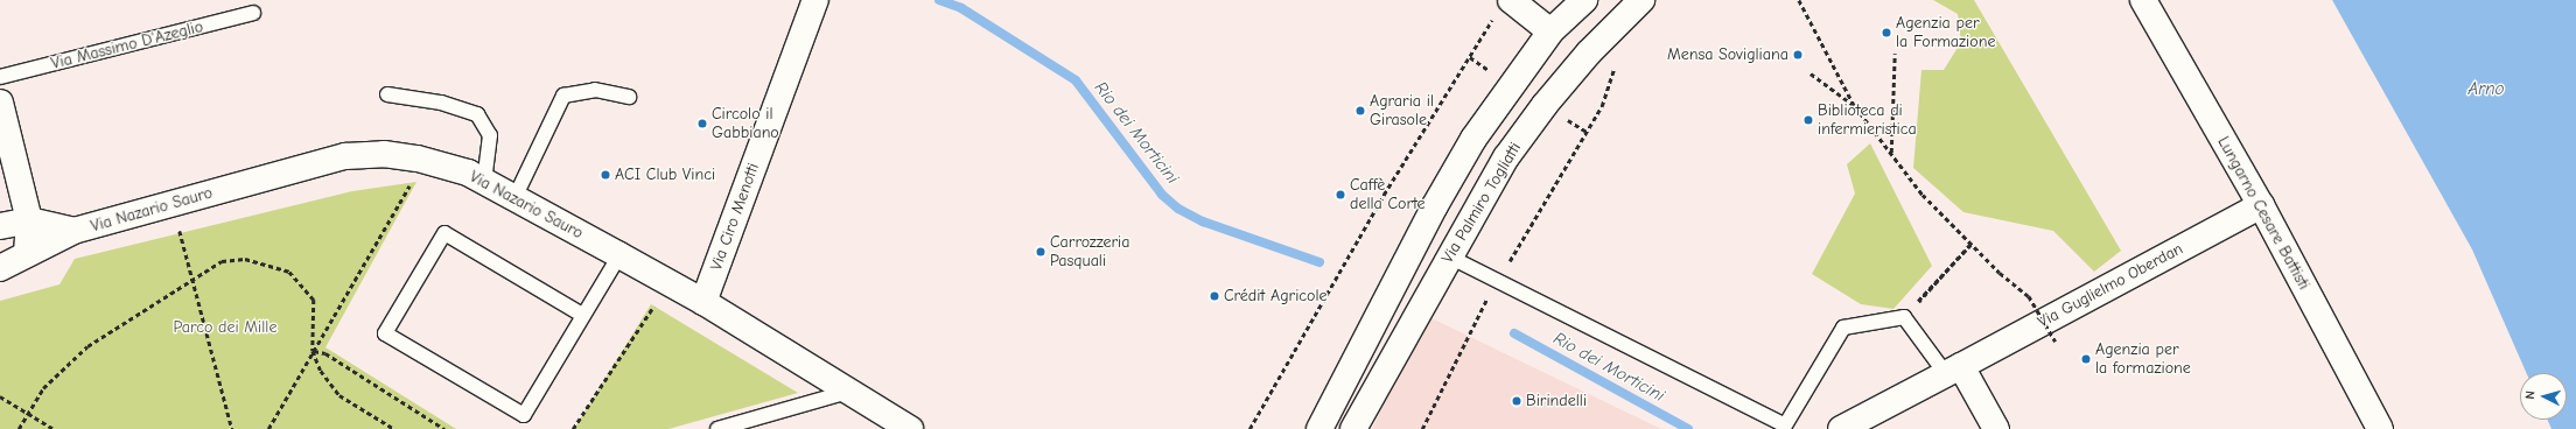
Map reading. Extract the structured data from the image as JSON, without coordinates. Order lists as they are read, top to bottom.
{
  "streets": {
    "street": [
      "Via Palmiro Togliatti",
      "Via Nazario Sauro",
      "Lungarno Cesare Battisti",
      "Via Ciro Menotti",
      "Via Guglielmo Oberdan"
    ],
    "lane": ["Via Massimo D'Azeglio"]
  },
  "crossings": [
    ["Via Nazario Sauro", "Via Ciro Menotti"],
    ["Lungarno Cesare Battisti", "Via Guglielmo Oberdan"]
  ],
  "water": ["Arno", "Rio dei Morticini"],
  "parks": ["Parco dei Mille"],
  "places": [
    "Agenzia per la Formazione",
    "Mensa Sovigliana",
    "Agraria il Girasole",
    "Biblioteca di infermieristica",
    "Circolo il Gabbiano",
    "ACI Club Vinci",
    "Caffè della Corte",
    "Carrozzeria Pasquali",
    "Crédit Agricole",
    "Agenzia per la formazione",
    "Birindelli"
  ],
  "north": "left"
}
